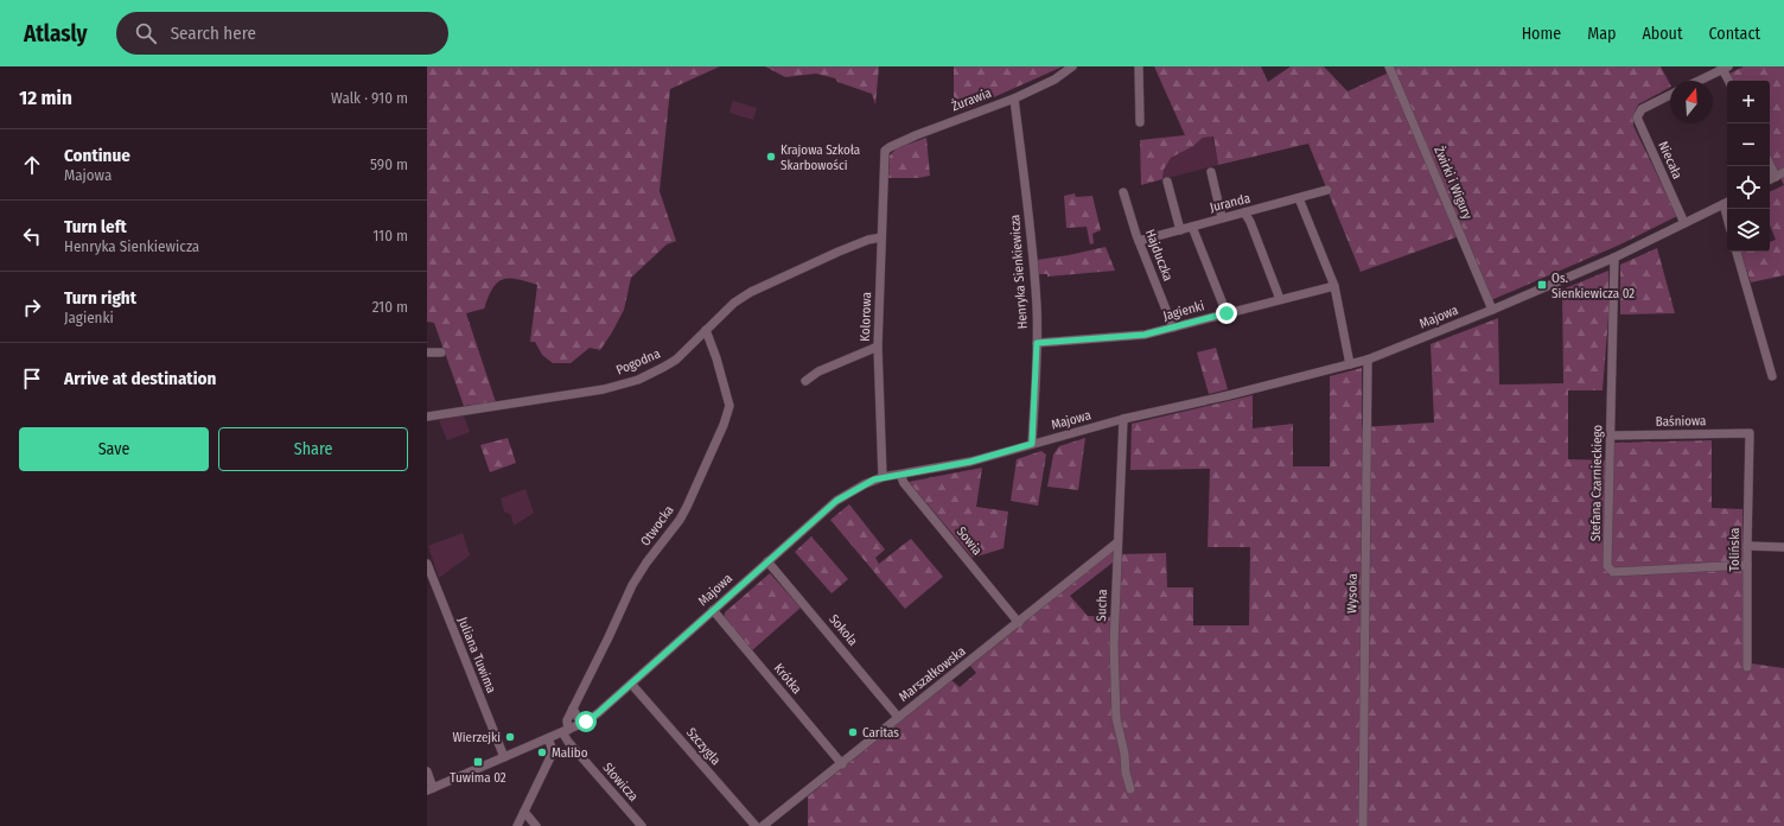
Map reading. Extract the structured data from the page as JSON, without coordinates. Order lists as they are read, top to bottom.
{
  "streets": {
    "street": [
      "Żurawia",
      "Niecała",
      "Żwirki i Wigury",
      "Juranda",
      "Hajduczka",
      "Henryka Sienkiewicza",
      "Jagienki",
      "Kolorowa",
      "Majowa",
      "Pogodna",
      "Baśniowa",
      "Stefana Czarnieckiego",
      "Otwocka",
      "Sowia",
      "Tolińska",
      "Wysoka",
      "Sucha",
      "Sokola",
      "Juliana Tuwima",
      "Marszałkowska",
      "Krótka",
      "Szczygla",
      "Słowicza"
    ]
  },
  "crossings": [
    ["Żurawia", "Henryka Sienkiewicza"],
    ["Żurawia", "Kolorowa"],
    ["Niecała", "Majowa"],
    ["Żwirki i Wigury", "Majowa"],
    ["Juranda", "Hajduczka"],
    ["Hajduczka", "Jagienki"],
    ["Henryka Sienkiewicza", "Jagienki"],
    ["Henryka Sienkiewicza", "Majowa"],
    ["Kolorowa", "Majowa"],
    ["Kolorowa", "Pogodna"],
    ["Majowa", "Stefana Czarnieckiego"],
    ["Majowa", "Otwocka"],
    ["Majowa", "Sowia"],
    ["Majowa", "Wysoka"],
    ["Majowa", "Sucha"],
    ["Majowa", "Sokola"],
    ["Majowa", "Juliana Tuwima"],
    ["Majowa", "Krótka"],
    ["Majowa", "Szczygla"],
    ["Majowa", "Słowicza"],
    ["Pogodna", "Otwocka"],
    ["Baśniowa", "Stefana Czarnieckiego"],
    ["Baśniowa", "Tolińska"],
    ["Stefana Czarnieckiego", "Tolińska"],
    ["Otwocka", "Słowicza"],
    ["Sowia", "Marszałkowska"],
    ["Sucha", "Marszałkowska"],
    ["Sokola", "Marszałkowska"],
    ["Marszałkowska", "Krótka"]
  ],
  "places": {
    "other": [
      "Krajowa Szkoła Skarbowości",
      "Caritas",
      "Wierzejki",
      "Malibo"
    ],
    "transit": ["Os. Sienkiewicza 02", "Tuwima 02"]
  },
  "north": "top",
  "page": {
    "header": "Atlasly",
    "search": "Search here",
    "nav": [
      "Home",
      "Map",
      "About",
      "Contact"
    ],
    "heading": ["12 min", "Walk · 910 m"],
    "map_buttons": ["+", "−"],
    "list": [
      ["Continue", "Majowa", "590 m"],
      ["Turn left", "Henryka Sienkiewicza", "110 m"],
      ["Turn right", "Jagienki", "210 m"],
      "Arrive at destination"
    ],
    "buttons": ["Save", "Share"]
  }
}
